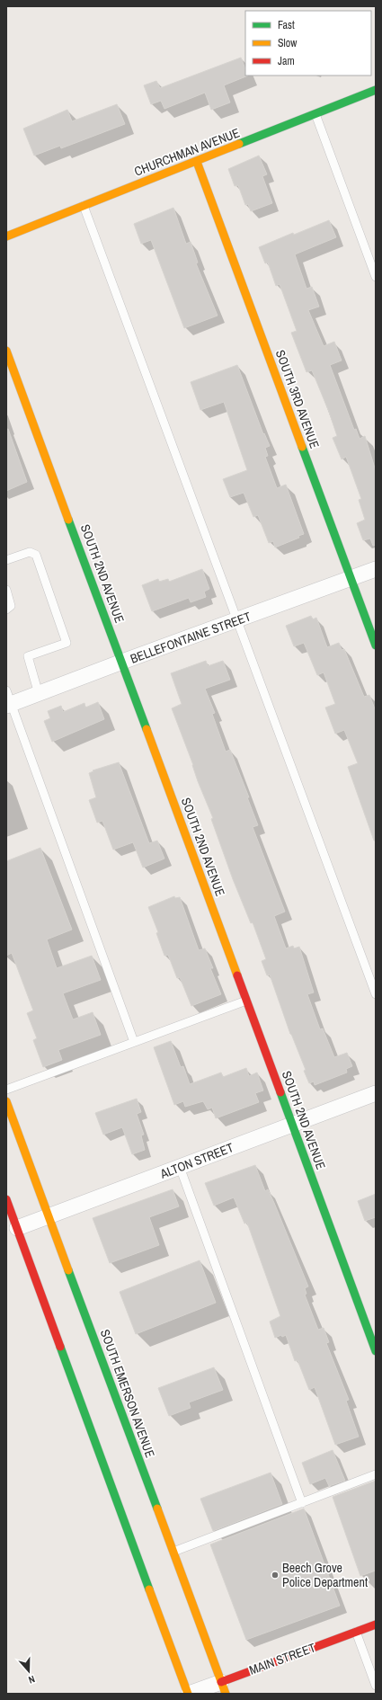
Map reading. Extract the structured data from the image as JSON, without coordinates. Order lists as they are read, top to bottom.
{
  "streets": {
    "street": [
      "CHURCHMAN AVENUE",
      "SOUTH 3RD AVENUE",
      "SOUTH 2ND AVENUE",
      "BELLEFONTAINE STREET",
      "ALTON STREET",
      "SOUTH EMERSON AVENUE",
      "MAIN STREET"
    ]
  },
  "crossings": [
    ["CHURCHMAN AVENUE", "SOUTH 3RD AVENUE"],
    ["SOUTH 3RD AVENUE", "BELLEFONTAINE STREET"],
    ["SOUTH 2ND AVENUE", "BELLEFONTAINE STREET"],
    ["SOUTH 2ND AVENUE", "ALTON STREET"],
    ["ALTON STREET", "SOUTH EMERSON AVENUE"],
    ["SOUTH EMERSON AVENUE", "MAIN STREET"]
  ],
  "places": ["Beech Grove Police Department"],
  "legend": ["Fast", "Slow", "Jam"],
  "north": "bottom"
}
